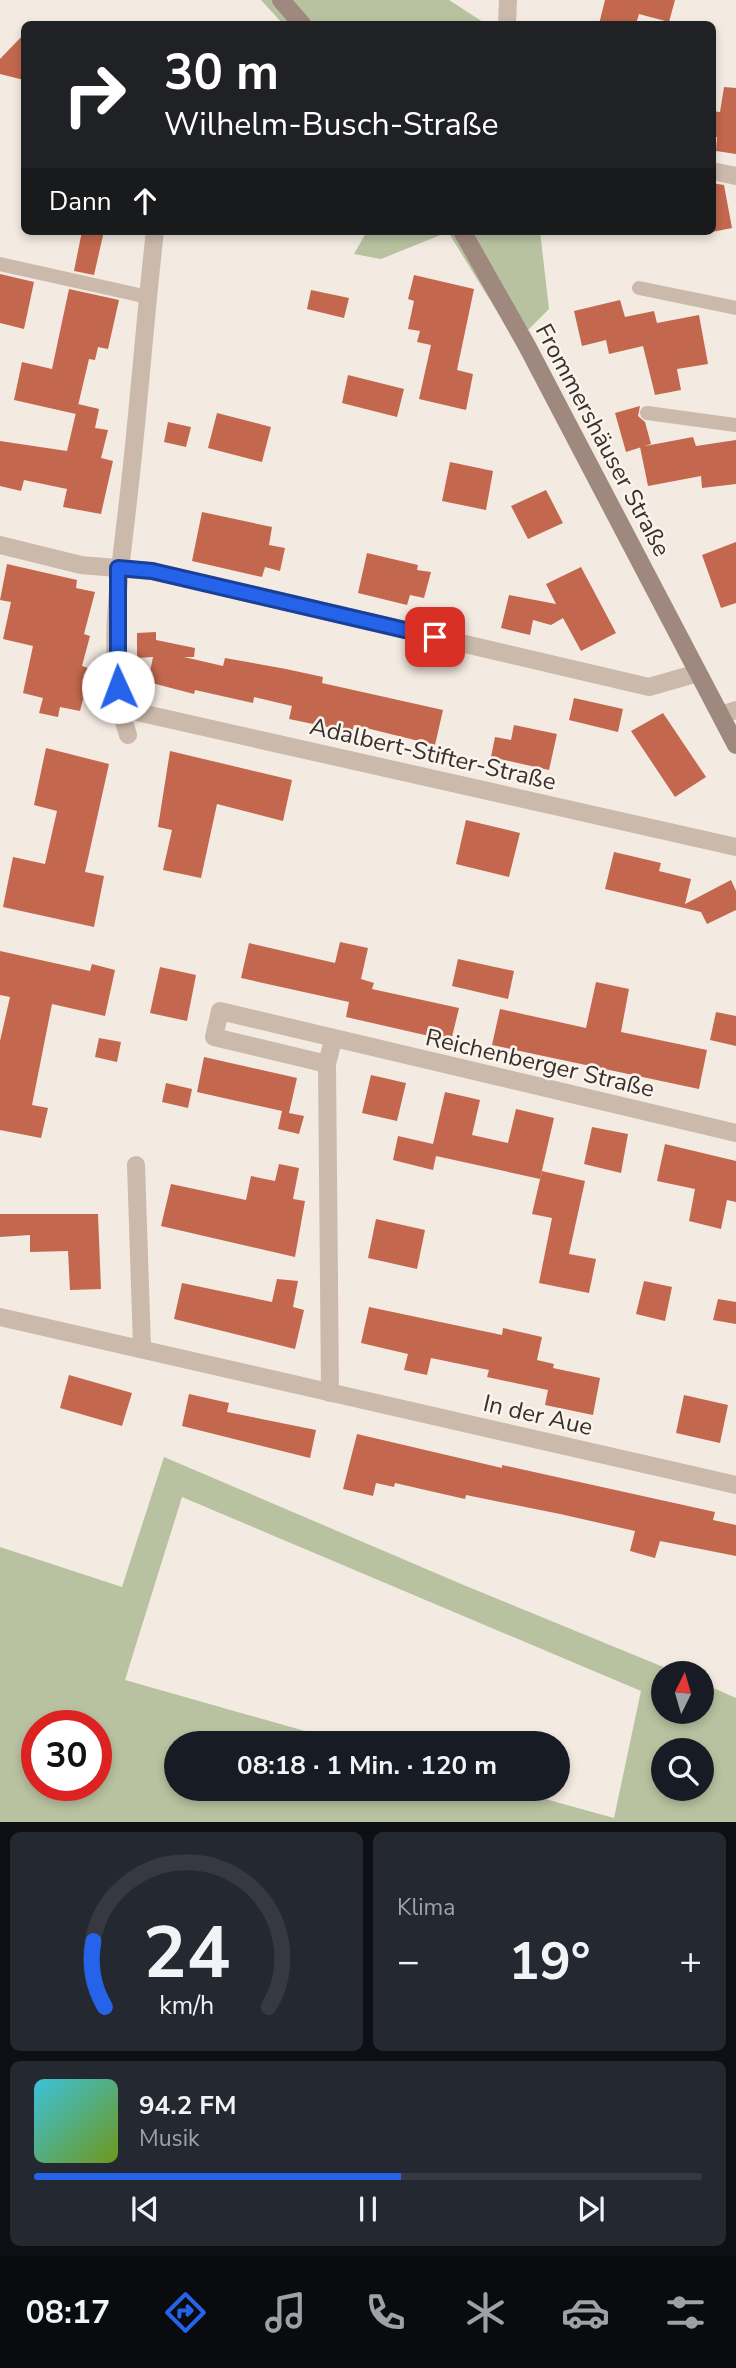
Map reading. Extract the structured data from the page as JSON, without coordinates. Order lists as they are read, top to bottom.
{
  "streets": {
    "main road": ["Frommershäuser Straße"],
    "street": ["Adalbert-Stifter-Straße", "Reichenberger Straße", "In der Aue"]
  },
  "north": "top",
  "page": {
    "turn": ["30 m", "Wilhelm-Busch-Straße"],
    "then": "Dann",
    "limit": "30",
    "trip": "08:18 · 1 Min. · 120 m",
    "tile": "Klima",
    "heat": ["−", "19°", "+"],
    "song": ["94.2 FM", "Musik"],
    "tabs": "08:17",
    "gauge": ["24", "km/h"]
  }
}
